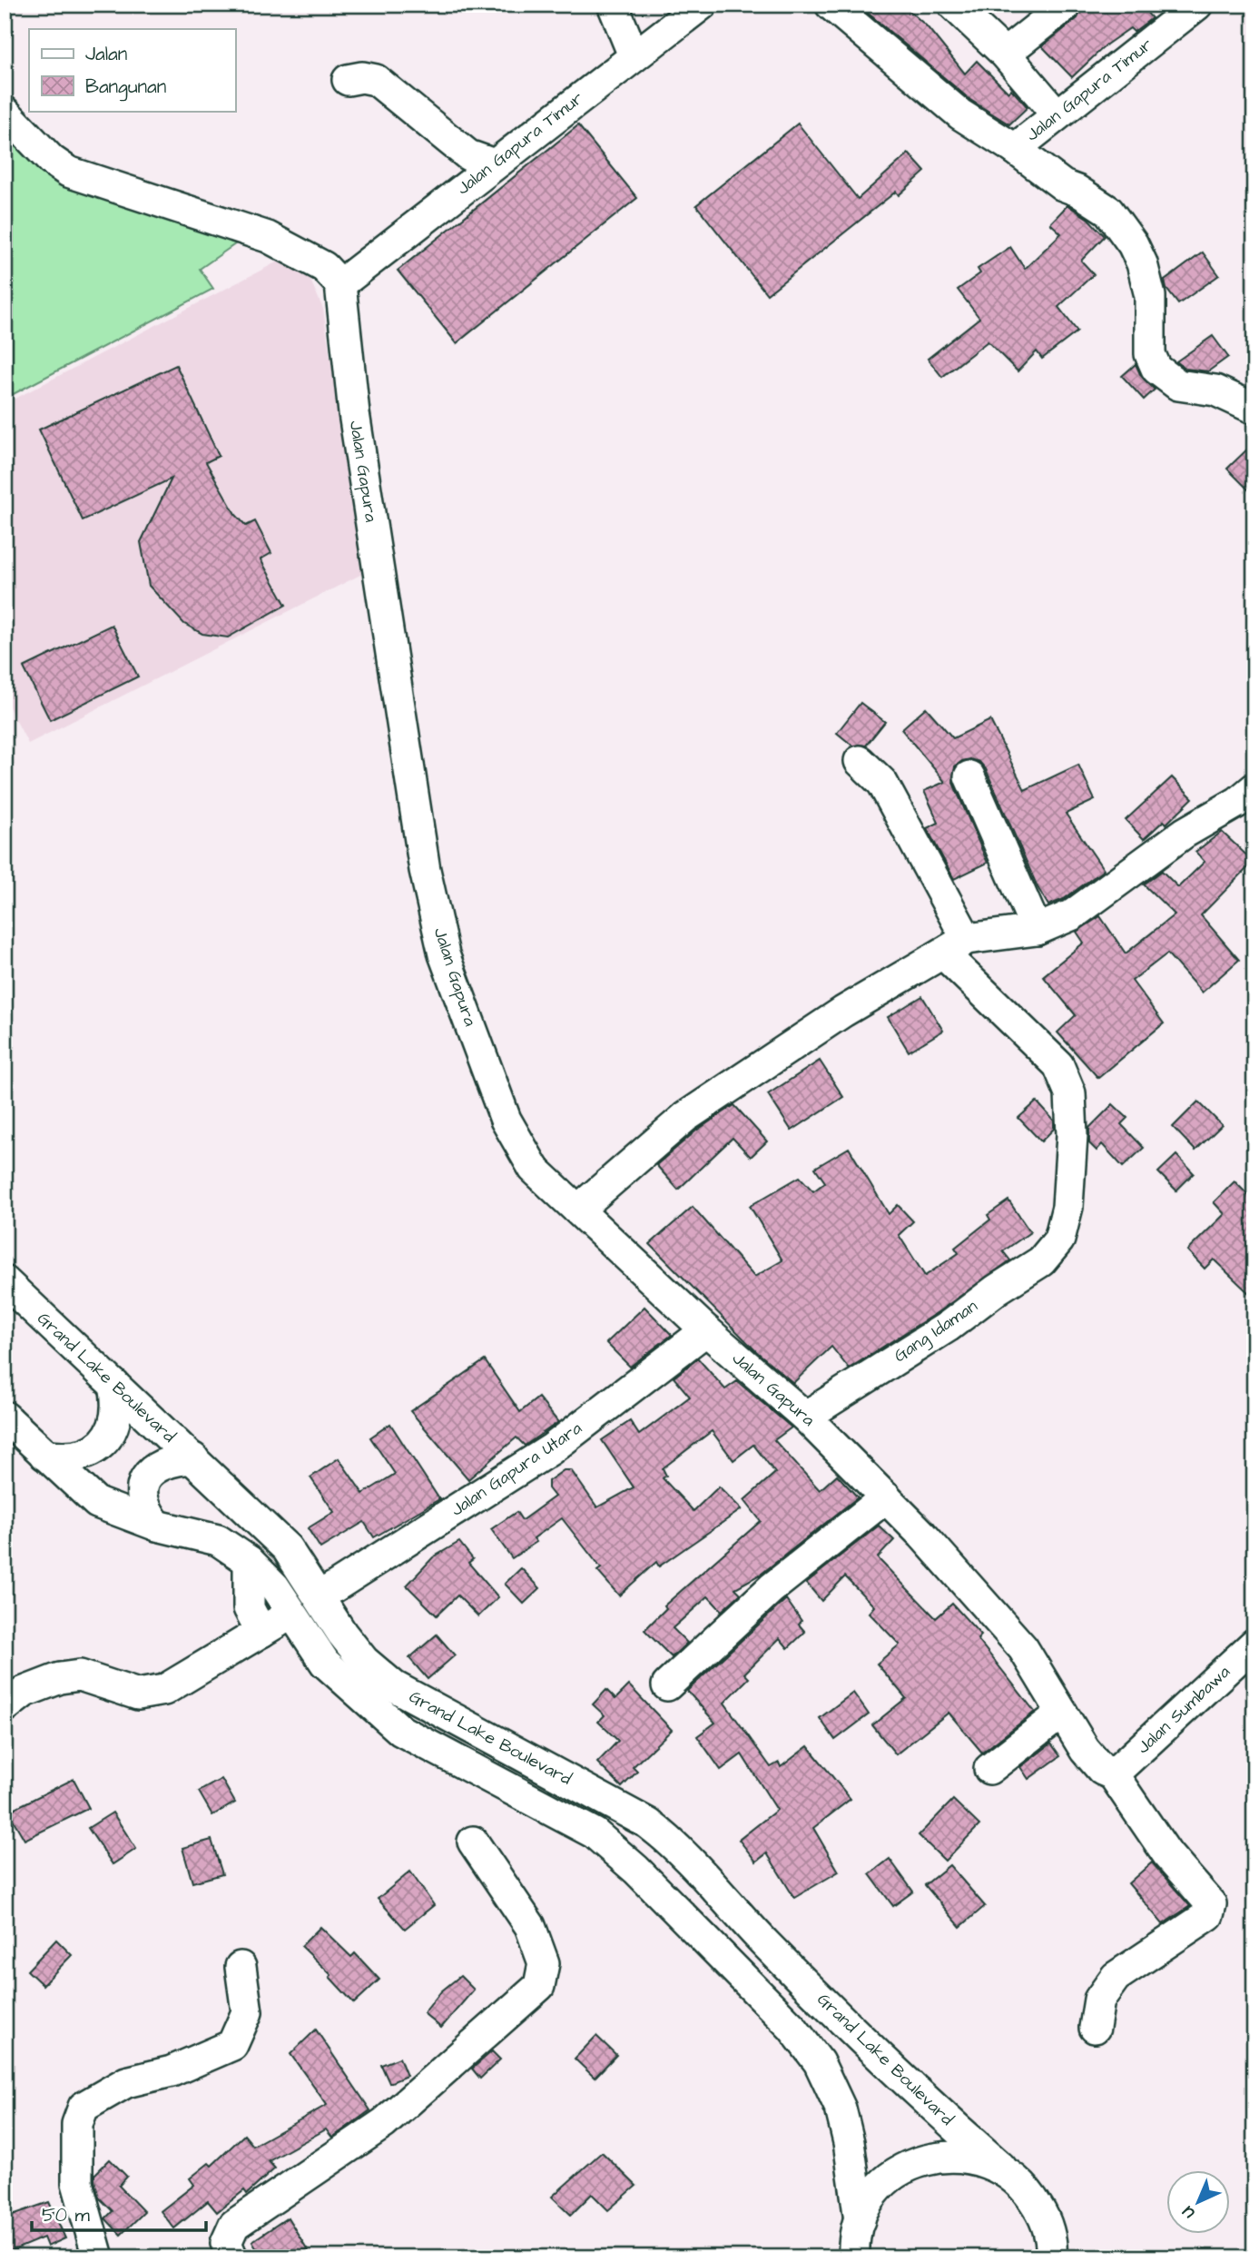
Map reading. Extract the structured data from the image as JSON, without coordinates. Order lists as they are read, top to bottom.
{
  "streets": {
    "street": [
      "Jalan Gapura Timur",
      "Jalan Gapura",
      "Gang Idaman",
      "Grand Lake Boulevard",
      "Jalan Gapura Utara",
      "Jalan Sumbawa"
    ]
  },
  "crossings": [
    ["Jalan Gapura Timur", "Jalan Gapura"],
    ["Jalan Gapura", "Gang Idaman"],
    ["Jalan Gapura", "Jalan Gapura Utara"],
    ["Jalan Gapura", "Jalan Sumbawa"],
    ["Grand Lake Boulevard", "Jalan Gapura Utara"]
  ],
  "legend": ["Jalan", "Bangunan"],
  "scale_bar": "50 m",
  "north": "bottom left"
}
